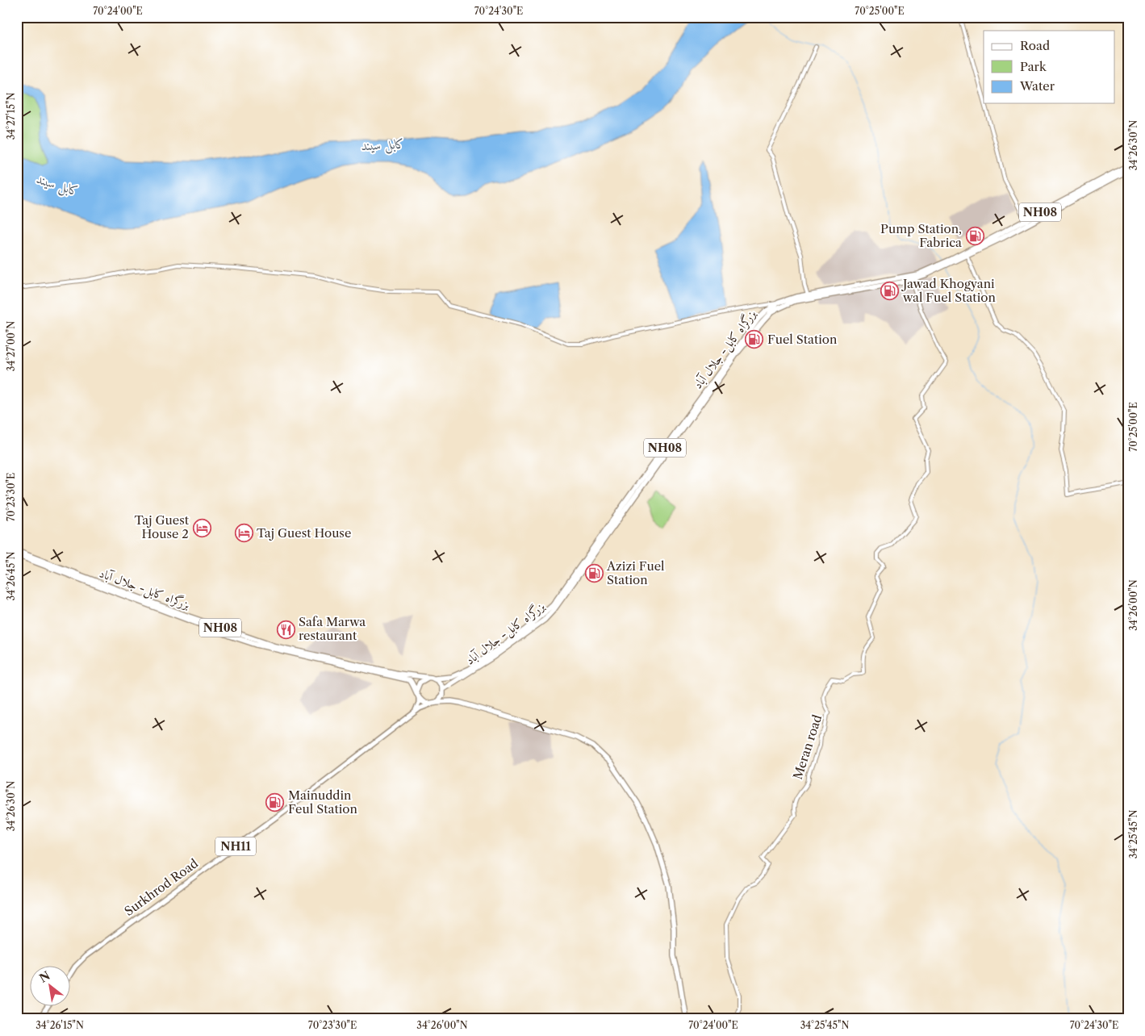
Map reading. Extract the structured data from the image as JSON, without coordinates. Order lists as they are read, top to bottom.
{
  "streets": {
    "highway": ["NH08", "بزرگراه کابل- جلال آباد"],
    "main road": ["NH11", "Surkhrod Road"],
    "street": ["Meran road"]
  },
  "crossings": [
    ["بزرگراه کابل- جلال آباد", "Meran road"],
    ["بزرگراه کابل- جلال آباد", "Surkhrod Road"]
  ],
  "water": ["کابل سيند"],
  "places": {
    "fuel station": [
      "Pump Station, Fabrica",
      "Jawad Khogyani wal Fuel Station",
      "Fuel Station",
      "Azizi Fuel Station",
      "Mainuddin Feul Station"
    ],
    "hotel": ["Taj Guest House 2", "Taj Guest House"],
    "restaurant": ["Safa Marwa restaurant"]
  },
  "legend": ["Road", "Park", "Water"],
  "north": "top left",
  "coordinates": [
    "70°24'00\"E",
    "70°24'30\"E",
    "70°25'00\"E",
    "34°27'15\"N",
    "34°26'30\"N",
    "34°27'00\"N",
    "70°23'30\"E",
    "34°26'45\"N",
    "34°26'00\"N",
    "34°25'45\"N",
    "34°26'15\"N"
  ]
}
